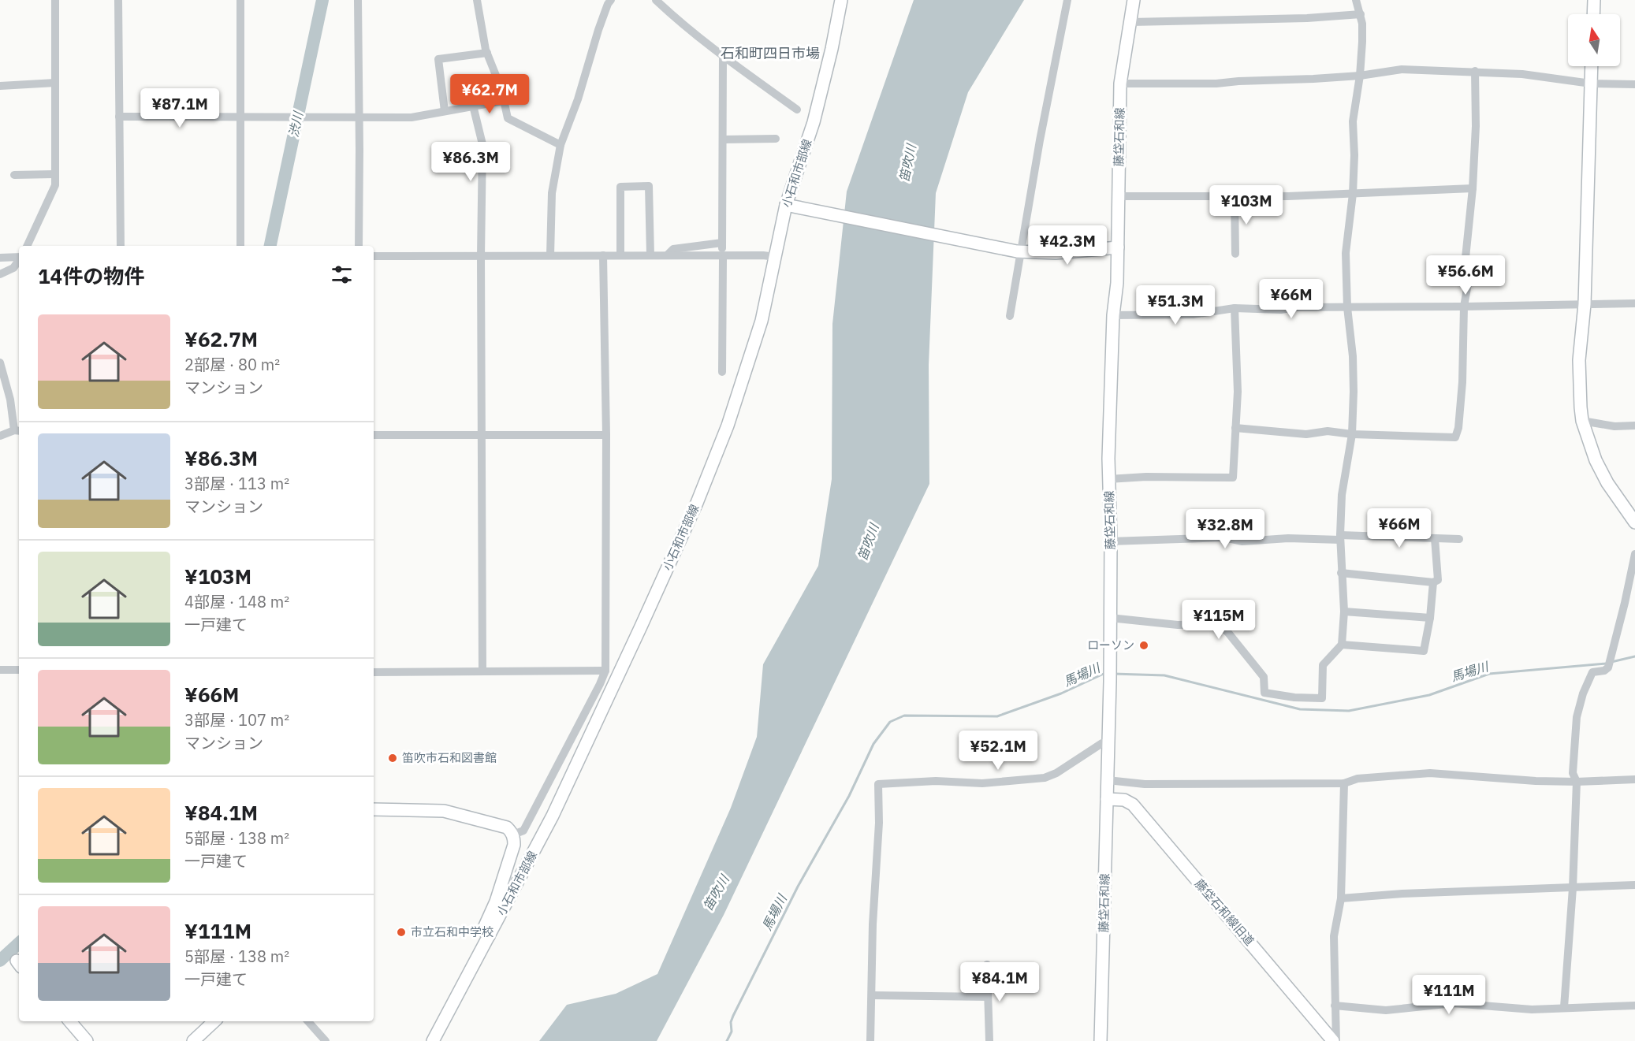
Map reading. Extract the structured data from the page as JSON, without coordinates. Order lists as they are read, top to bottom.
{
  "streets": {
    "main road": ["藤垈石和線", "小石和市部線", "藤垈石和線旧道"]
  },
  "crossings": [
    ["藤垈石和線", "藤垈石和線旧道"]
  ],
  "districts": ["石和町四日市場"],
  "water": ["渋川", "笛吹川", "馬場川"],
  "places": ["ローソン", "笛吹市石和図書館", "市立石和中学校"],
  "north": "top",
  "page": {
    "price": [
      "¥62.7M",
      "¥87.1M",
      "¥86.3M",
      "¥103M",
      "¥42.3M",
      "¥56.6M",
      "¥66M",
      "¥51.3M",
      "¥66M",
      "¥32.8M",
      "¥115M",
      "¥52.1M",
      "¥84.1M",
      "¥111M"
    ],
    "heading": "14件の物件",
    "list": [
      {
        "name": "¥62.7M",
        "note": "2部屋 · 80 m² · マンション"
      },
      {
        "name": "¥86.3M",
        "note": "3部屋 · 113 m² · マンション"
      },
      {
        "name": "¥103M",
        "note": "4部屋 · 148 m² · 一戸建て"
      },
      {
        "name": "¥66M",
        "note": "3部屋 · 107 m² · マンション"
      },
      {
        "name": "¥84.1M",
        "note": "5部屋 · 138 m² · 一戸建て"
      },
      {
        "name": "¥111M",
        "note": "5部屋 · 138 m² · 一戸建て"
      }
    ]
  }
}
